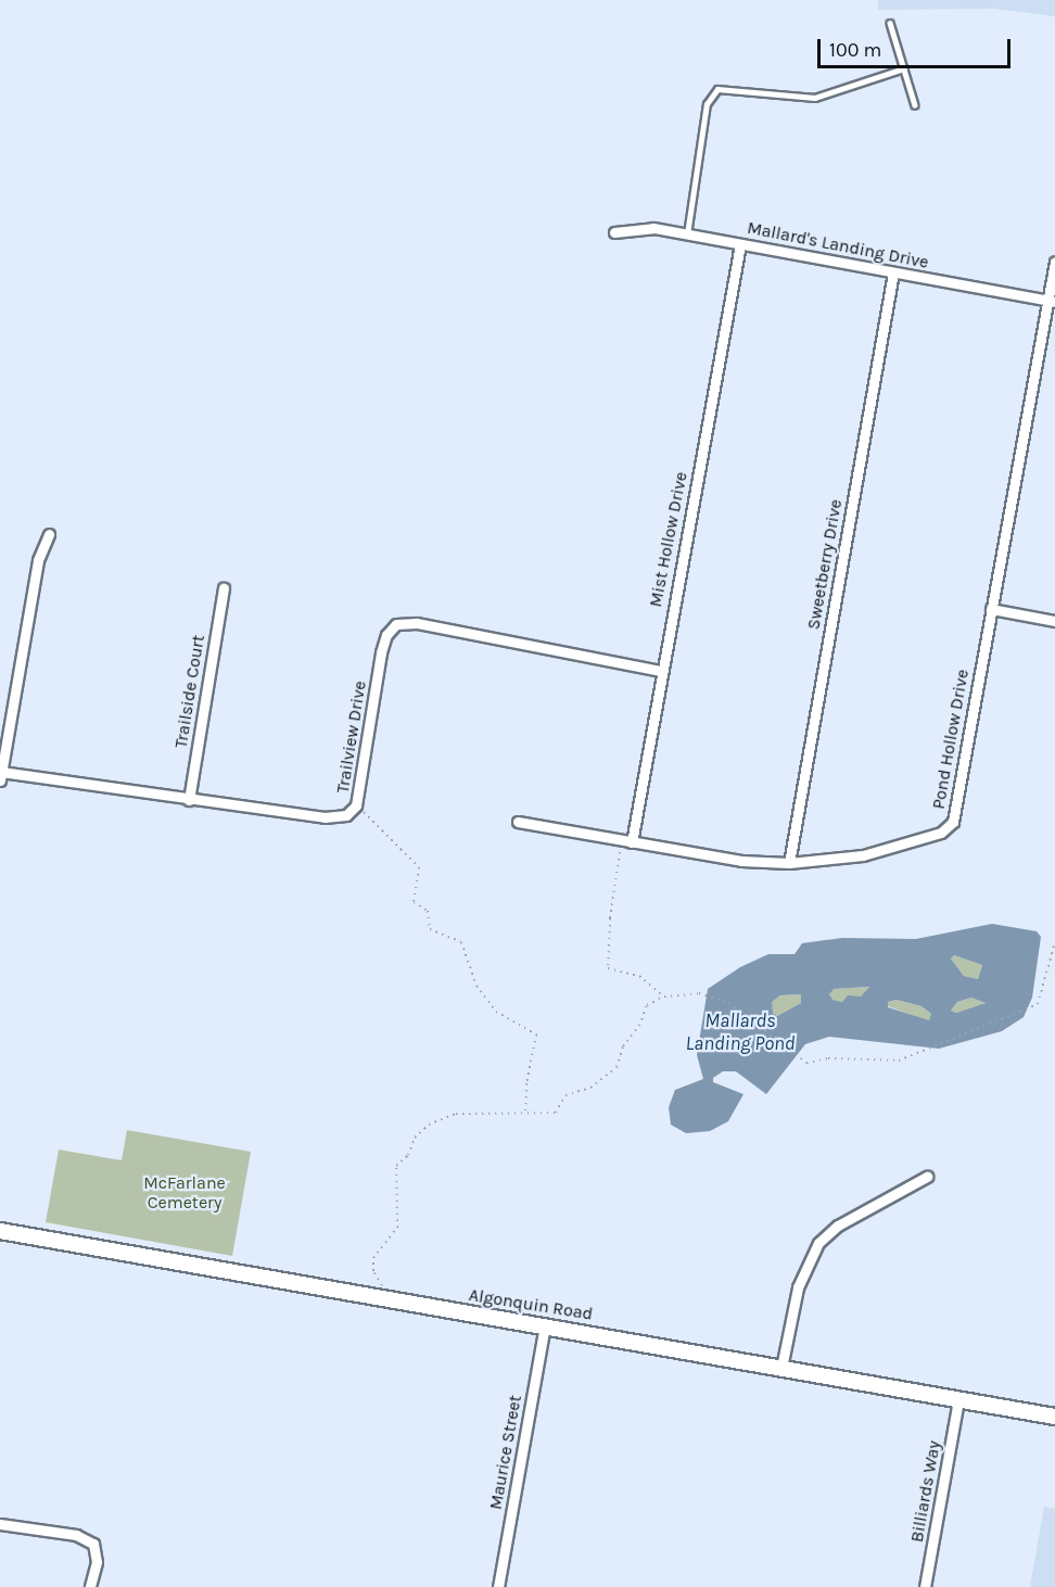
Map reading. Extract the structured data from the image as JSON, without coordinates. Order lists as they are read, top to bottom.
{
  "streets": {
    "street": [
      "Mallard's Landing Drive",
      "Mist Hollow Drive",
      "Sweetberry Drive",
      "Trailside Court",
      "Trailview Drive",
      "Pond Hollow Drive",
      "Algonquin Road",
      "Maurice Street",
      "Billiards Way"
    ]
  },
  "crossings": [
    ["Mallard's Landing Drive", "Mist Hollow Drive"],
    ["Mallard's Landing Drive", "Sweetberry Drive"],
    ["Mallard's Landing Drive", "Pond Hollow Drive"],
    ["Mist Hollow Drive", "Trailview Drive"],
    ["Mist Hollow Drive", "Pond Hollow Drive"],
    ["Sweetberry Drive", "Pond Hollow Drive"],
    ["Trailside Court", "Trailview Drive"],
    ["Algonquin Road", "Maurice Street"],
    ["Algonquin Road", "Billiards Way"]
  ],
  "water": ["Mallards Landing Pond"],
  "parks": ["McFarlane Cemetery"],
  "scale_bar": "100 m"
}
